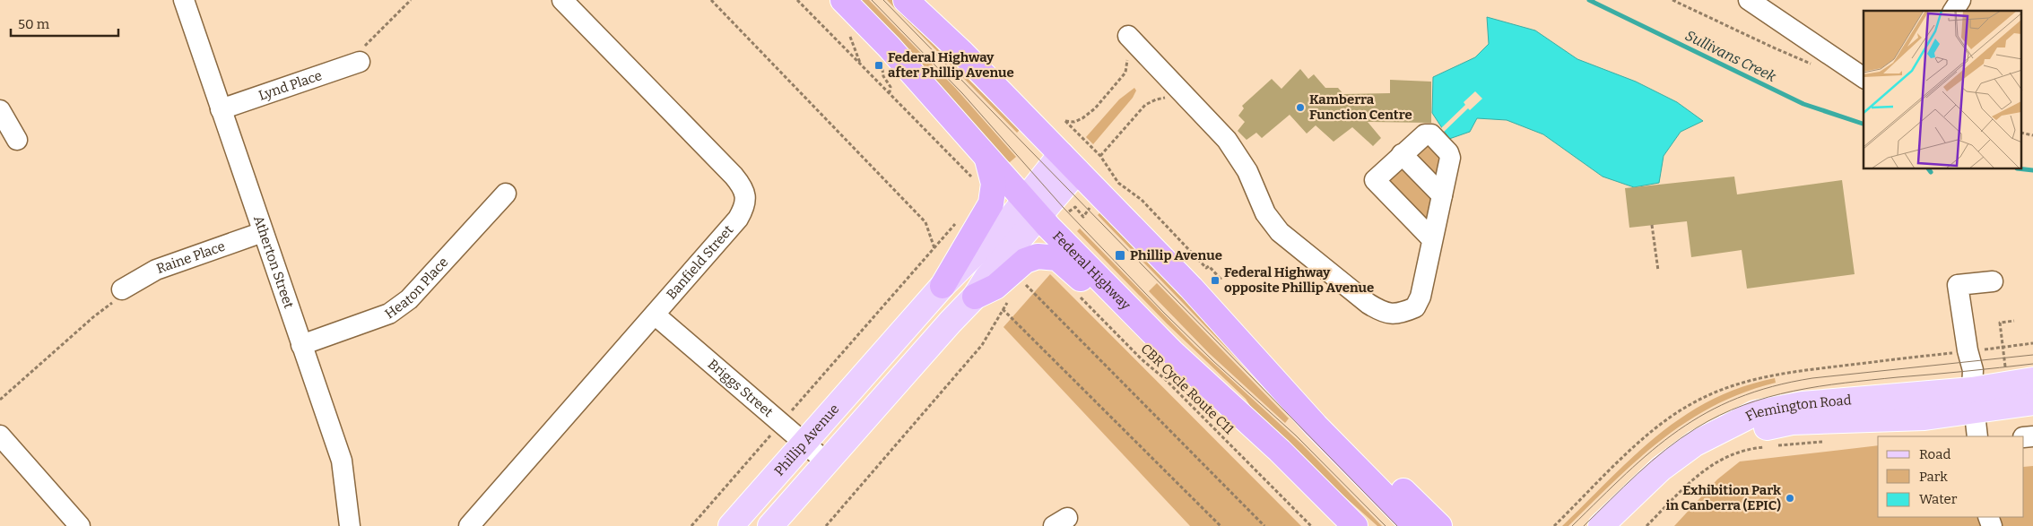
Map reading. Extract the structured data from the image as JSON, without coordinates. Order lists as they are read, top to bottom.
{
  "streets": {
    "highway": ["Federal Highway"],
    "main road": ["Flemington Road", "Phillip Avenue"],
    "street": [
      "Lynd Place",
      "Raine Place",
      "Atherton Street",
      "Banfield Street",
      "Heaton Place",
      "Briggs Street"
    ],
    "path": ["CBR Cycle Route C11"]
  },
  "crossings": [
    ["Lynd Place", "Atherton Street"],
    ["Raine Place", "Atherton Street"],
    ["Atherton Street", "Heaton Place"],
    ["Banfield Street", "Briggs Street"],
    ["Federal Highway", "Phillip Avenue"],
    ["Briggs Street", "Phillip Avenue"]
  ],
  "water": ["Sullivans Creek"],
  "places": {
    "transit": ["Federal Highway after Phillip Avenue", "Phillip Avenue", "Federal Highway opposite Phillip Avenue"],
    "other": ["Kamberra Function Centre", "Exhibition Park in Canberra (EPIC)"]
  },
  "legend": ["Road", "Park", "Water"],
  "scale_bar": "50 m"
}
